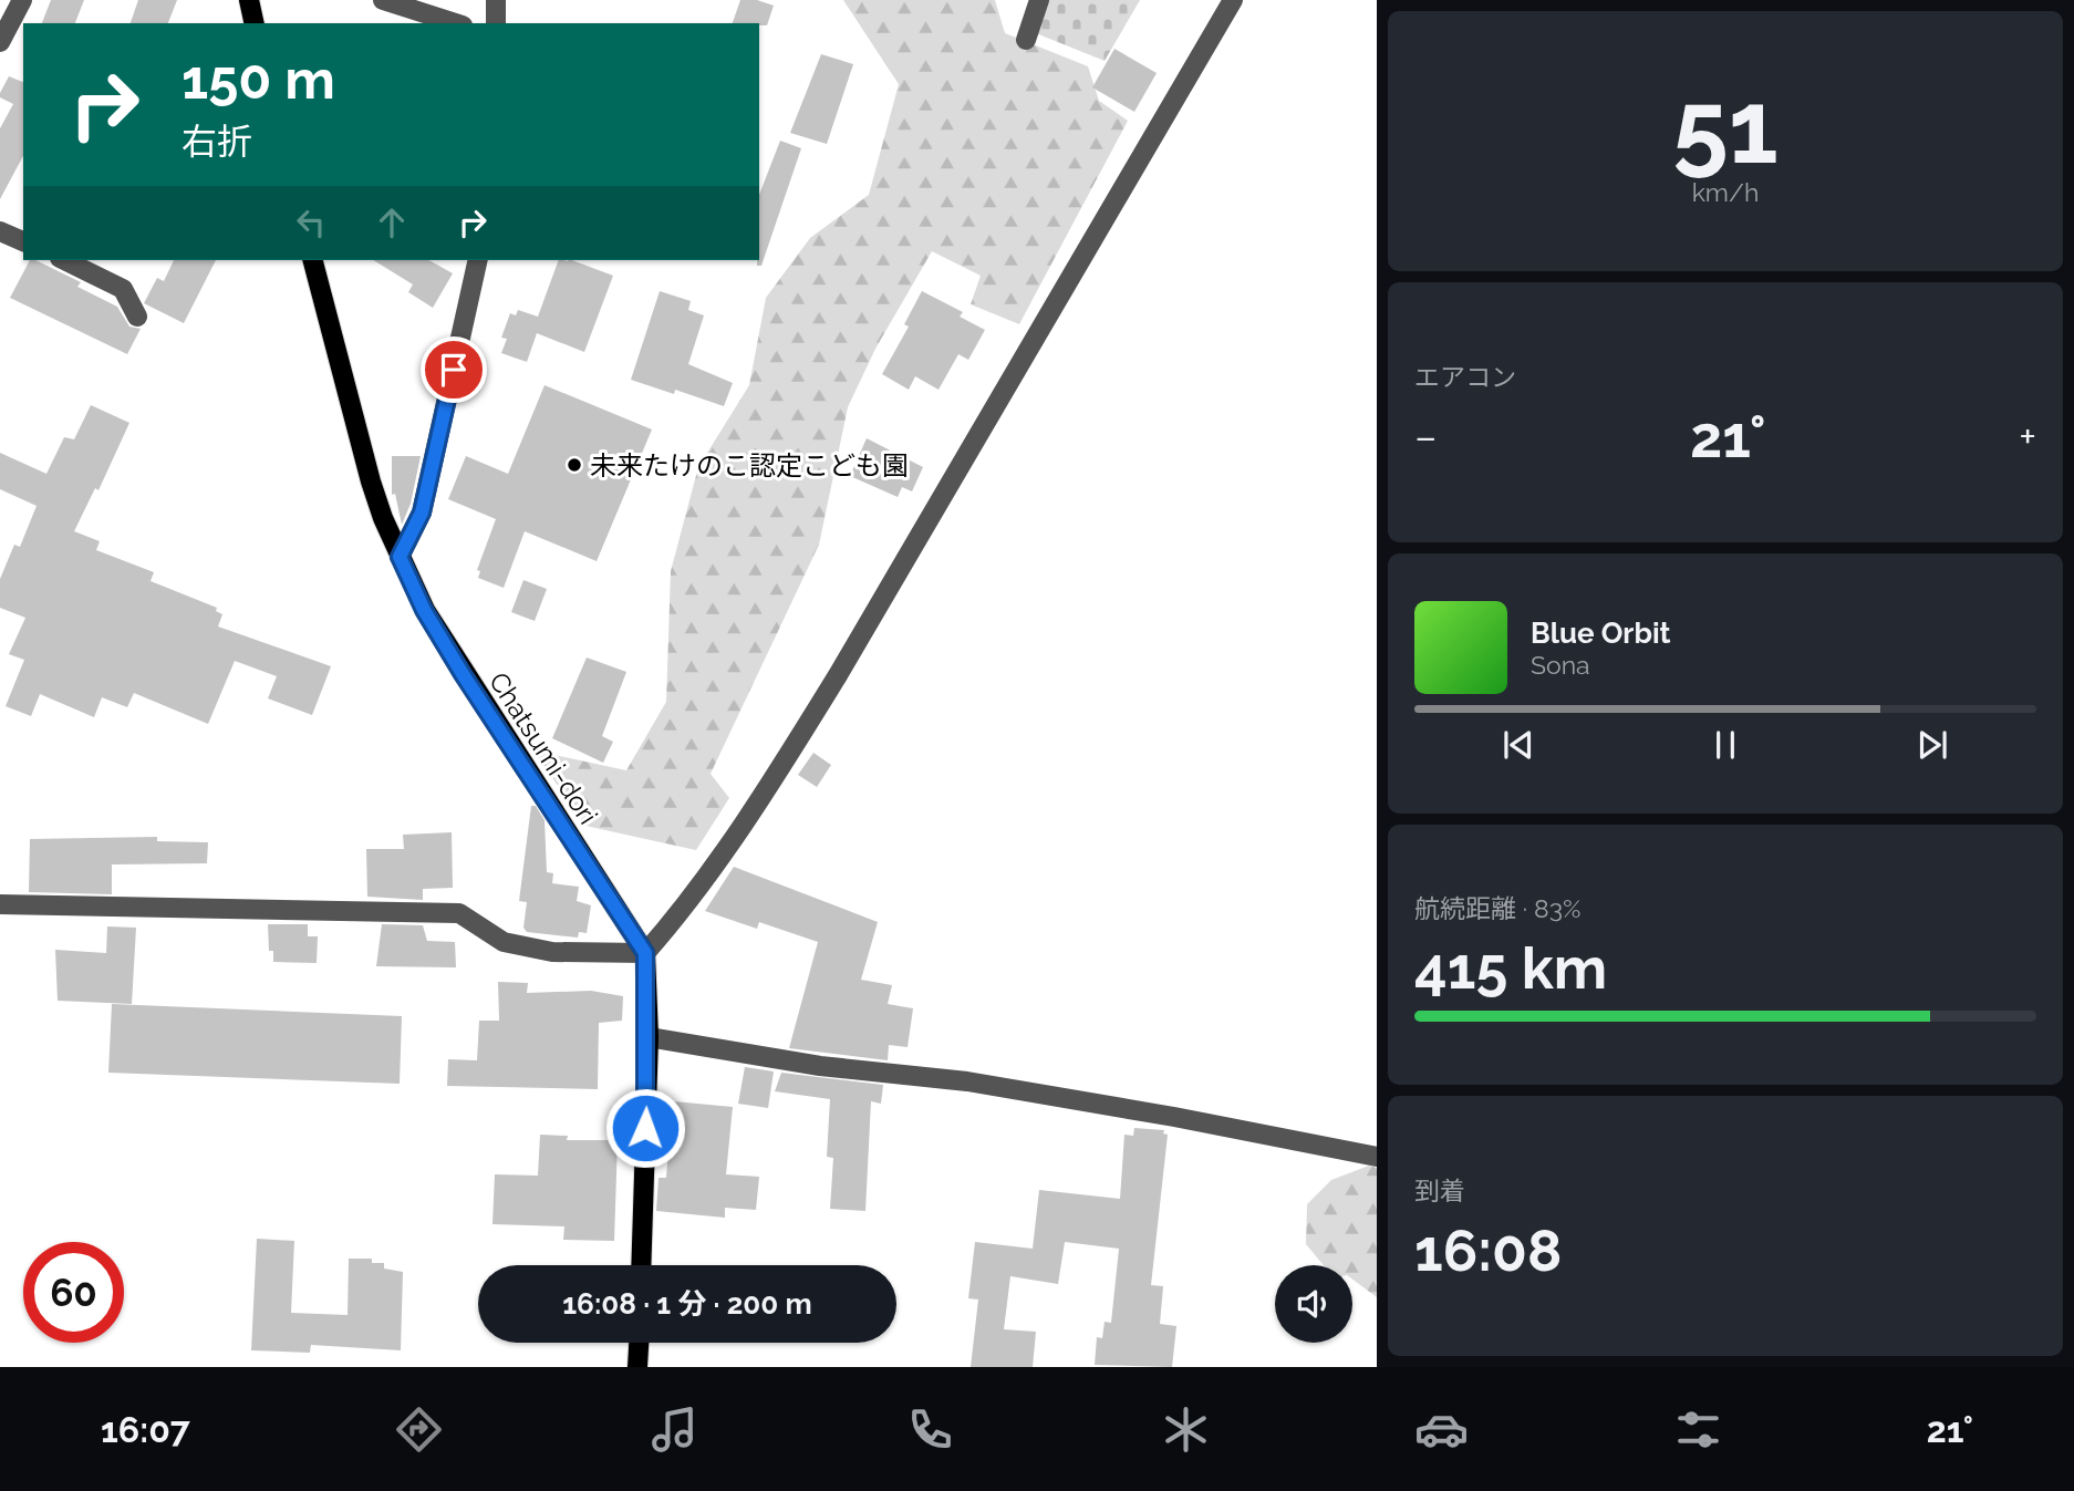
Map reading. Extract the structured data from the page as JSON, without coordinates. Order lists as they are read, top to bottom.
{
  "streets": {
    "main road": ["Chatsumi-dori"]
  },
  "places": ["未来たけのこ認定こども園"],
  "page": {
    "tile": [
      ["51", "km/h"],
      "エアコン",
      ["航続距離 · 83%", "415 km"],
      ["到着", "16:08"]
    ],
    "turn": ["150 m", "右折"],
    "heat": ["−", "21°", "+"],
    "song": ["Blue Orbit", "Sona"],
    "limit": "60",
    "trip": "16:08 · 1 分 · 200 m",
    "tabs": ["16:07", "21°"]
  }
}
